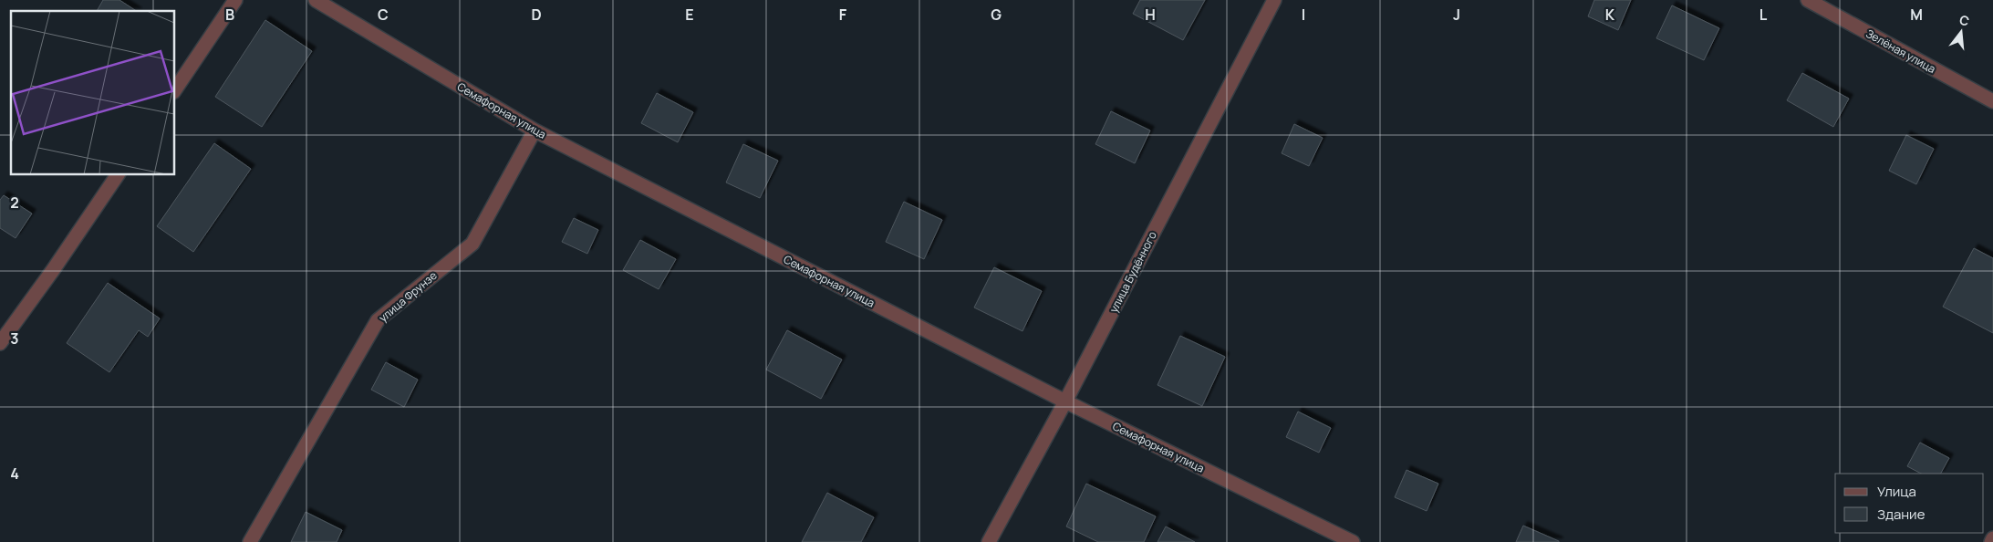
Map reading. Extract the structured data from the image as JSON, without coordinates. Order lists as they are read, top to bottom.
{
  "streets": {
    "street": [
      "Зелёная улица",
      "Семафорная улица",
      "улица Будённого",
      "улица Фрунзе"
    ]
  },
  "crossings": [
    ["Семафорная улица", "улица Будённого"],
    ["Семафорная улица", "улица Фрунзе"]
  ],
  "legend": ["Улица", "Здание"],
  "north": "top",
  "grid": {
    "columns": [
      "B",
      "C",
      "D",
      "E",
      "F",
      "G",
      "H",
      "I",
      "J",
      "K",
      "L",
      "M"
    ],
    "rows": ["2", "3", "4"]
  }
}
